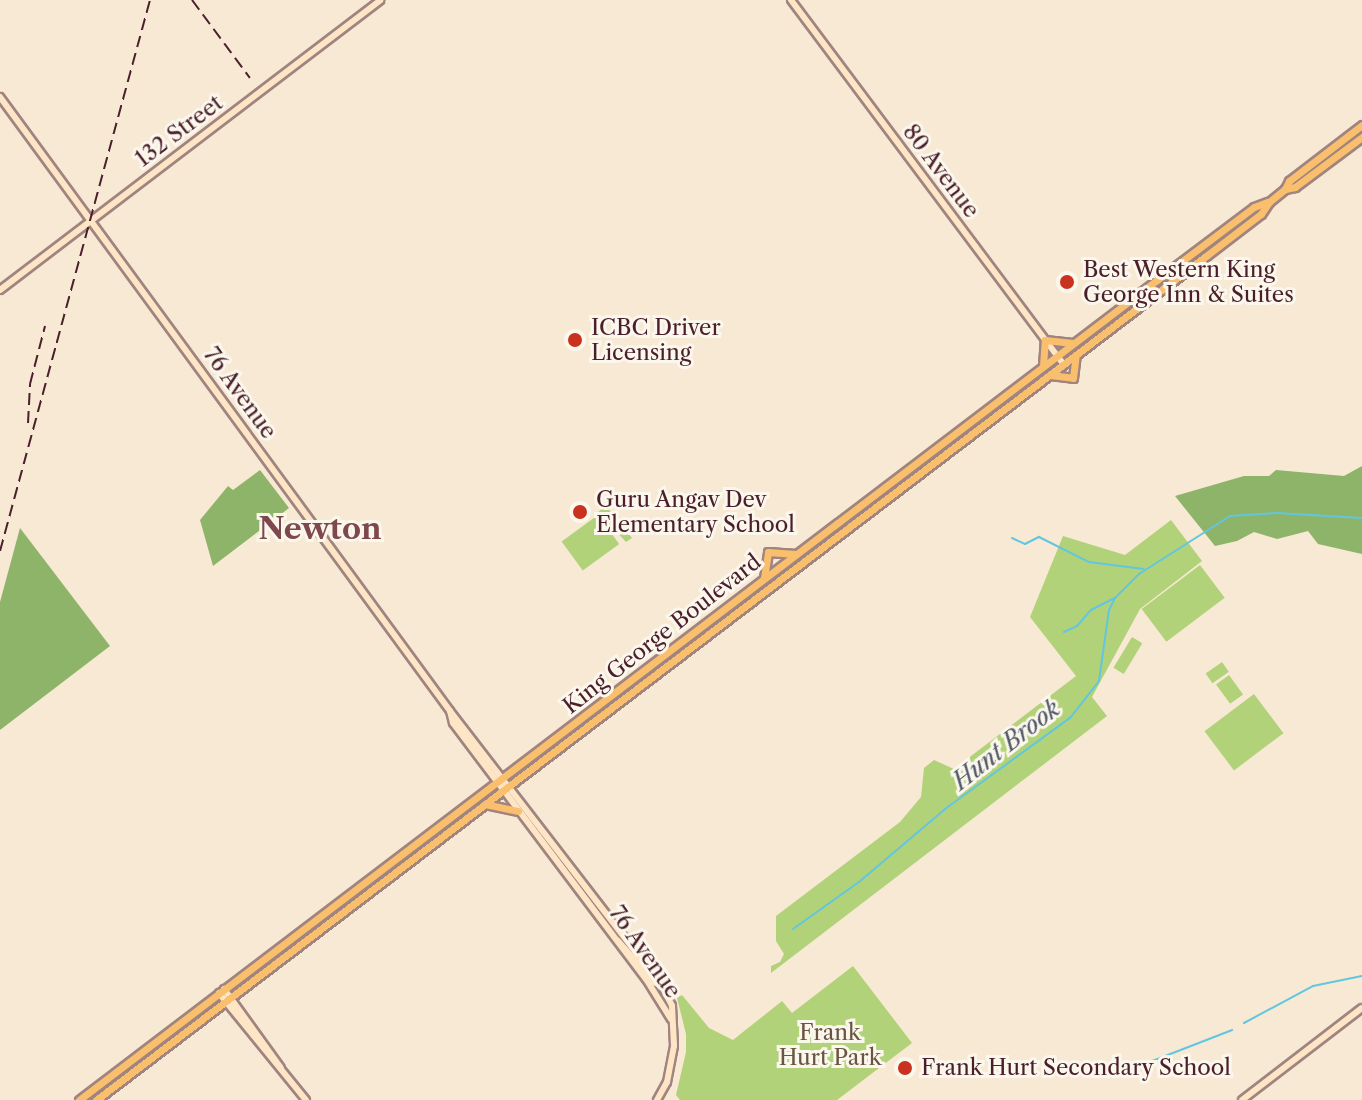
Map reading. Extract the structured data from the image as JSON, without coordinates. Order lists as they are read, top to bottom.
{
  "streets": {
    "main road": [
      "132 Street",
      "80 Avenue",
      "76 Avenue",
      "King George Boulevard"
    ]
  },
  "crossings": [
    ["132 Street", "76 Avenue"],
    ["80 Avenue", "King George Boulevard"],
    ["76 Avenue", "King George Boulevard"]
  ],
  "districts": ["Newton"],
  "water": ["Hunt Brook"],
  "parks": ["Frank Hurt Park"],
  "places": [
    "Best Western King George Inn & Suites",
    "ICBC Driver Licensing",
    "Guru Angav Dev Elementary School",
    "Frank Hurt Secondary School"
  ]
}
